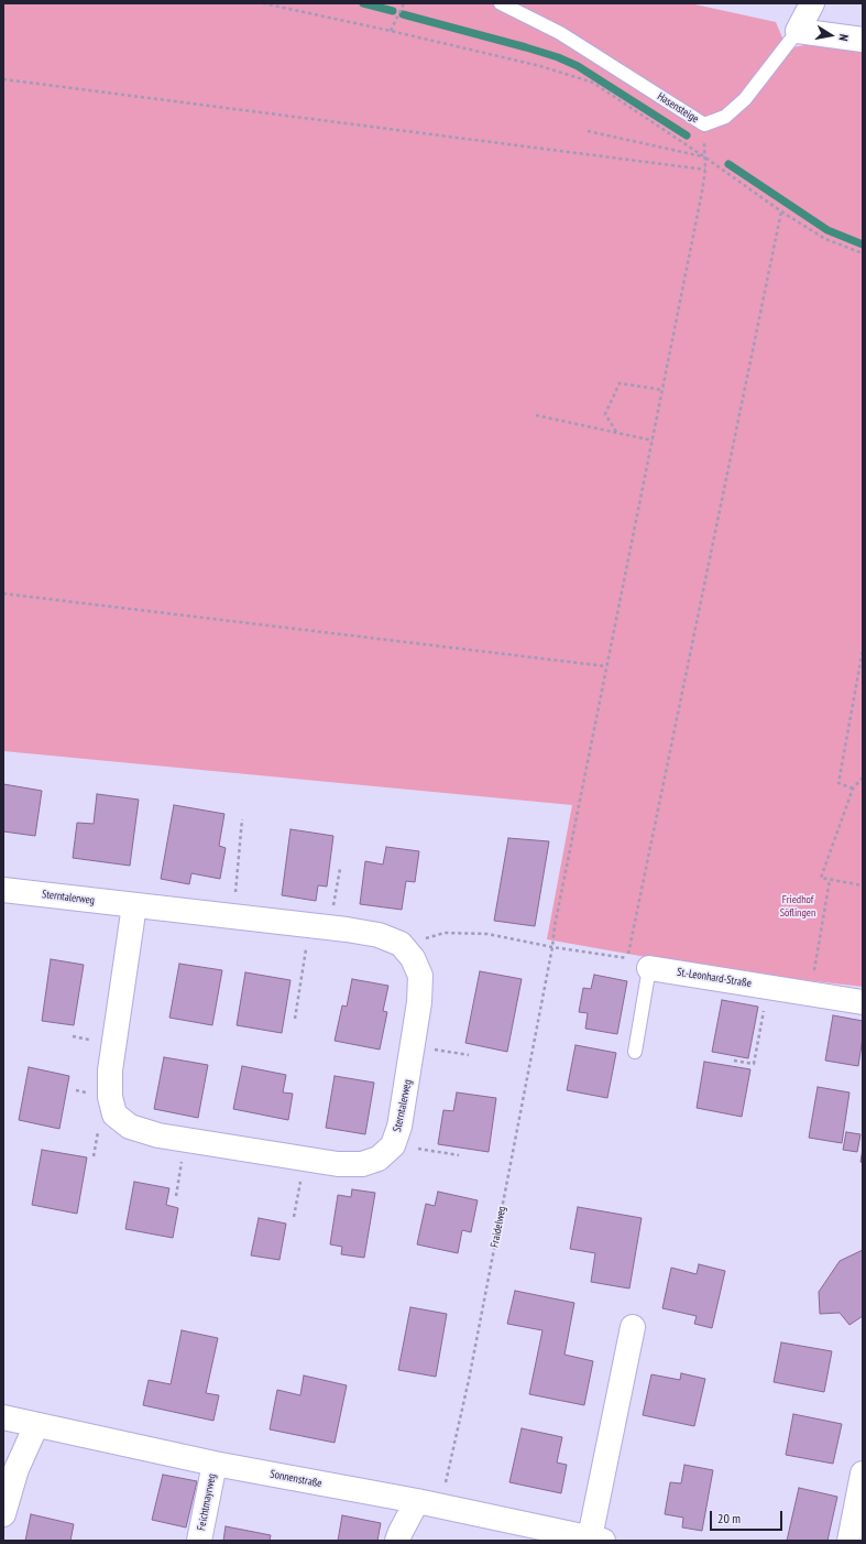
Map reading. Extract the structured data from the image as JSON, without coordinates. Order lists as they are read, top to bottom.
{
  "streets": {
    "street": [
      "Sterntalerweg",
      "St.-Leonhard-Straße",
      "Sonnenstraße",
      "Feichtmayrweg"
    ],
    "lane": ["Hasensteige"],
    "path": ["Fraidelweg"]
  },
  "crossings": [
    ["Hasensteige", "Fraidelweg"],
    ["Fraidelweg", "Sonnenstraße"],
    ["Sonnenstraße", "Feichtmayrweg"]
  ],
  "parks": ["Friedhof Söflingen"],
  "scale_bar": "20 m",
  "north": "right"
}
